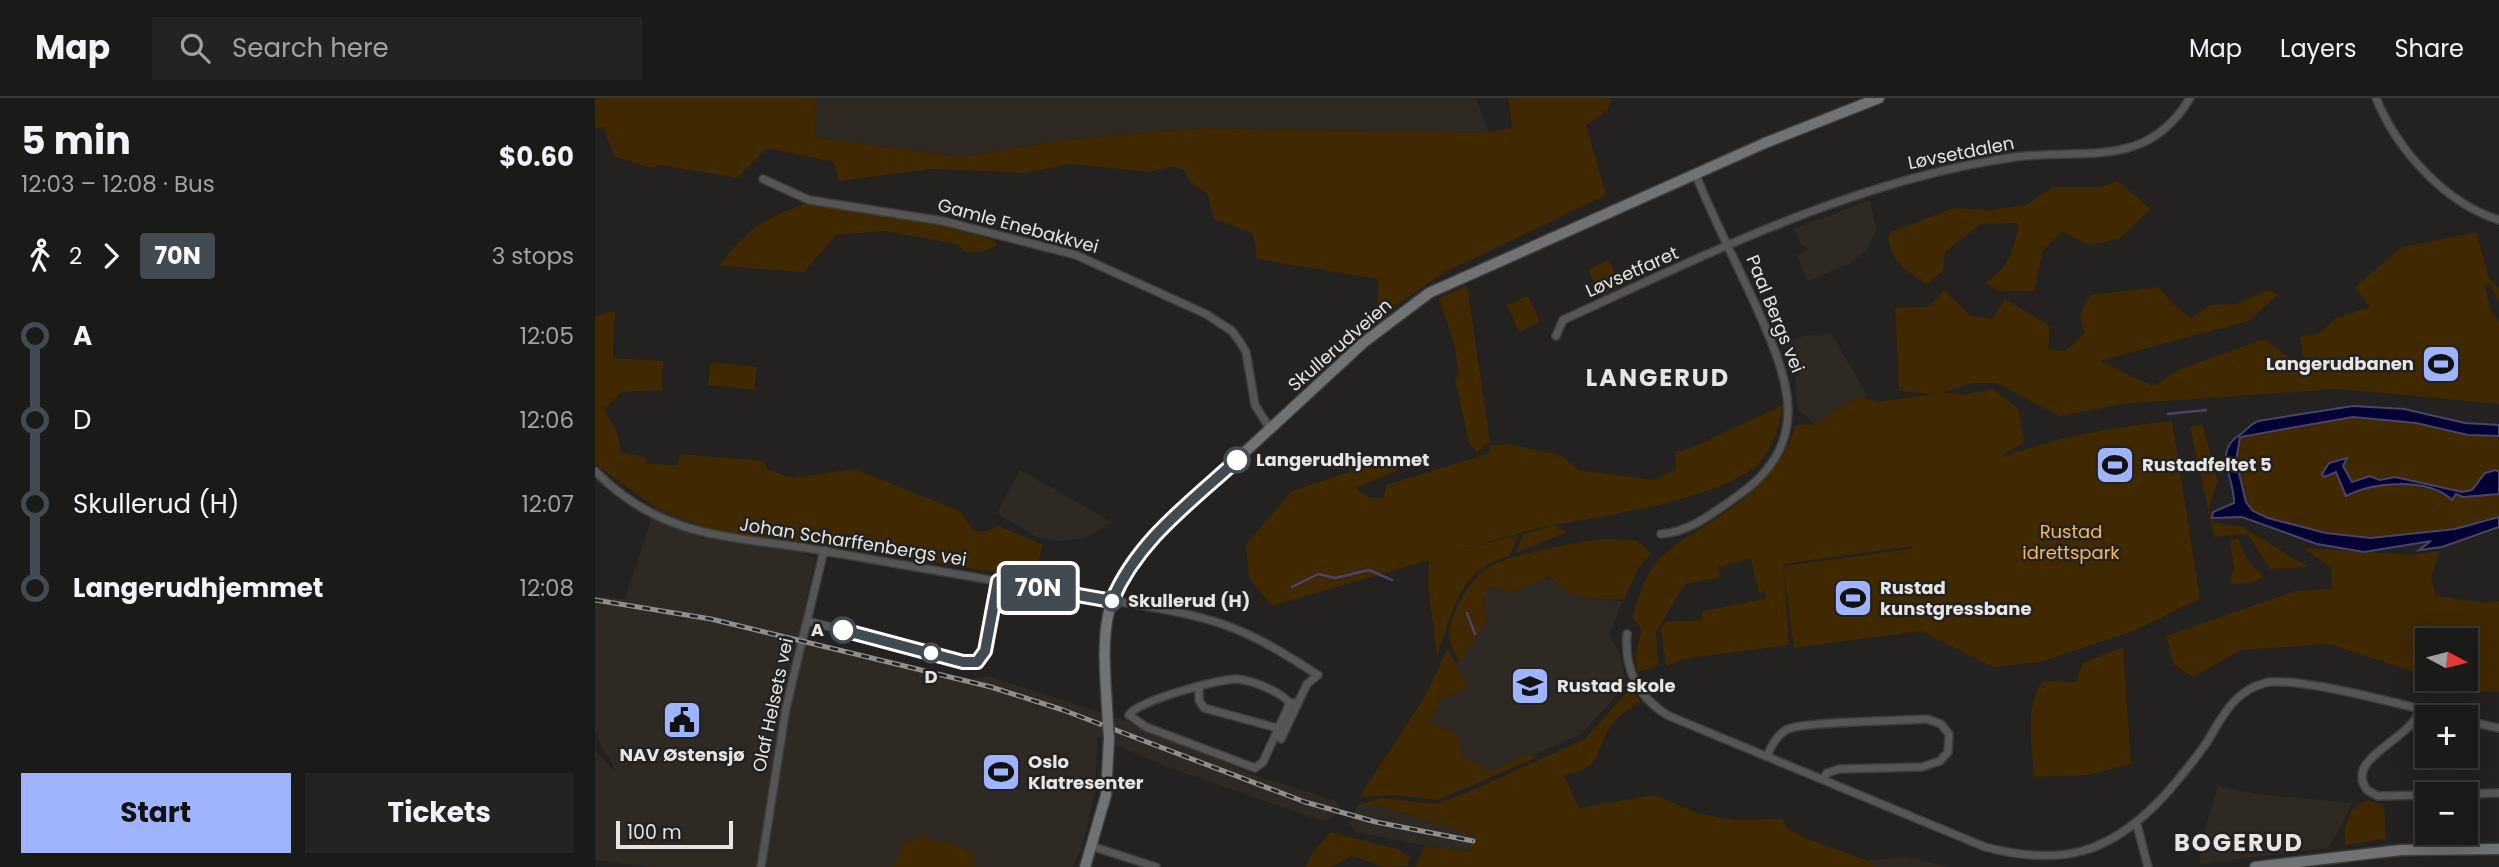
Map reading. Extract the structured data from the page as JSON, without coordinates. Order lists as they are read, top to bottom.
{
  "streets": {
    "main road": ["Skullerudveien"],
    "street": [
      "Løvsetdalen",
      "Gamle Enebakkvei",
      "Løvsetfaret",
      "Paal Bergs vei",
      "Johan Scharffenbergs vei",
      "Olaf Helsets vei"
    ]
  },
  "crossings": [
    ["Løvsetdalen", "Løvsetfaret"],
    ["Løvsetdalen", "Paal Bergs vei"],
    ["Gamle Enebakkvei", "Skullerudveien"],
    ["Løvsetfaret", "Paal Bergs vei"],
    ["Paal Bergs vei", "Skullerudveien"],
    ["Skullerudveien", "Johan Scharffenbergs vei"],
    ["Johan Scharffenbergs vei", "Olaf Helsets vei"]
  ],
  "districts": ["LANGERUD", "BOGERUD"],
  "parks": ["Rustad idrettspark"],
  "places": {
    "sports": [
      "Langerudbanen",
      "Rustadfeltet 5",
      "Rustad kunstgressbane",
      "Oslo Klatresenter"
    ],
    "other": [
      "Langerudhjemmet",
      "Skullerud (H)",
      "A",
      "D"
    ],
    "school or university": ["Rustad skole"],
    "public building": ["NAV Østensjø"]
  },
  "lines": ["bus line 70N"],
  "scale_bar": "100 m",
  "north": "right",
  "page": {
    "header": "Map",
    "search": "Search here",
    "nav": ["Map", "Layers", "Share"],
    "heading": ["5 min", "12:03 – 12:08 · Bus", "$0.60"],
    "on_map": "70N",
    "legs": ["2", "70N", "3 stops"],
    "list": [
      {
        "name": "A",
        "value": "12:05"
      },
      {
        "name": "D",
        "value": "12:06"
      },
      {
        "name": "Skullerud (H)",
        "value": "12:07"
      },
      {
        "name": "Langerudhjemmet",
        "value": "12:08"
      }
    ],
    "map_buttons": ["+", "−"],
    "buttons": ["Start", "Tickets"],
    "scale": "100 m"
  }
}
